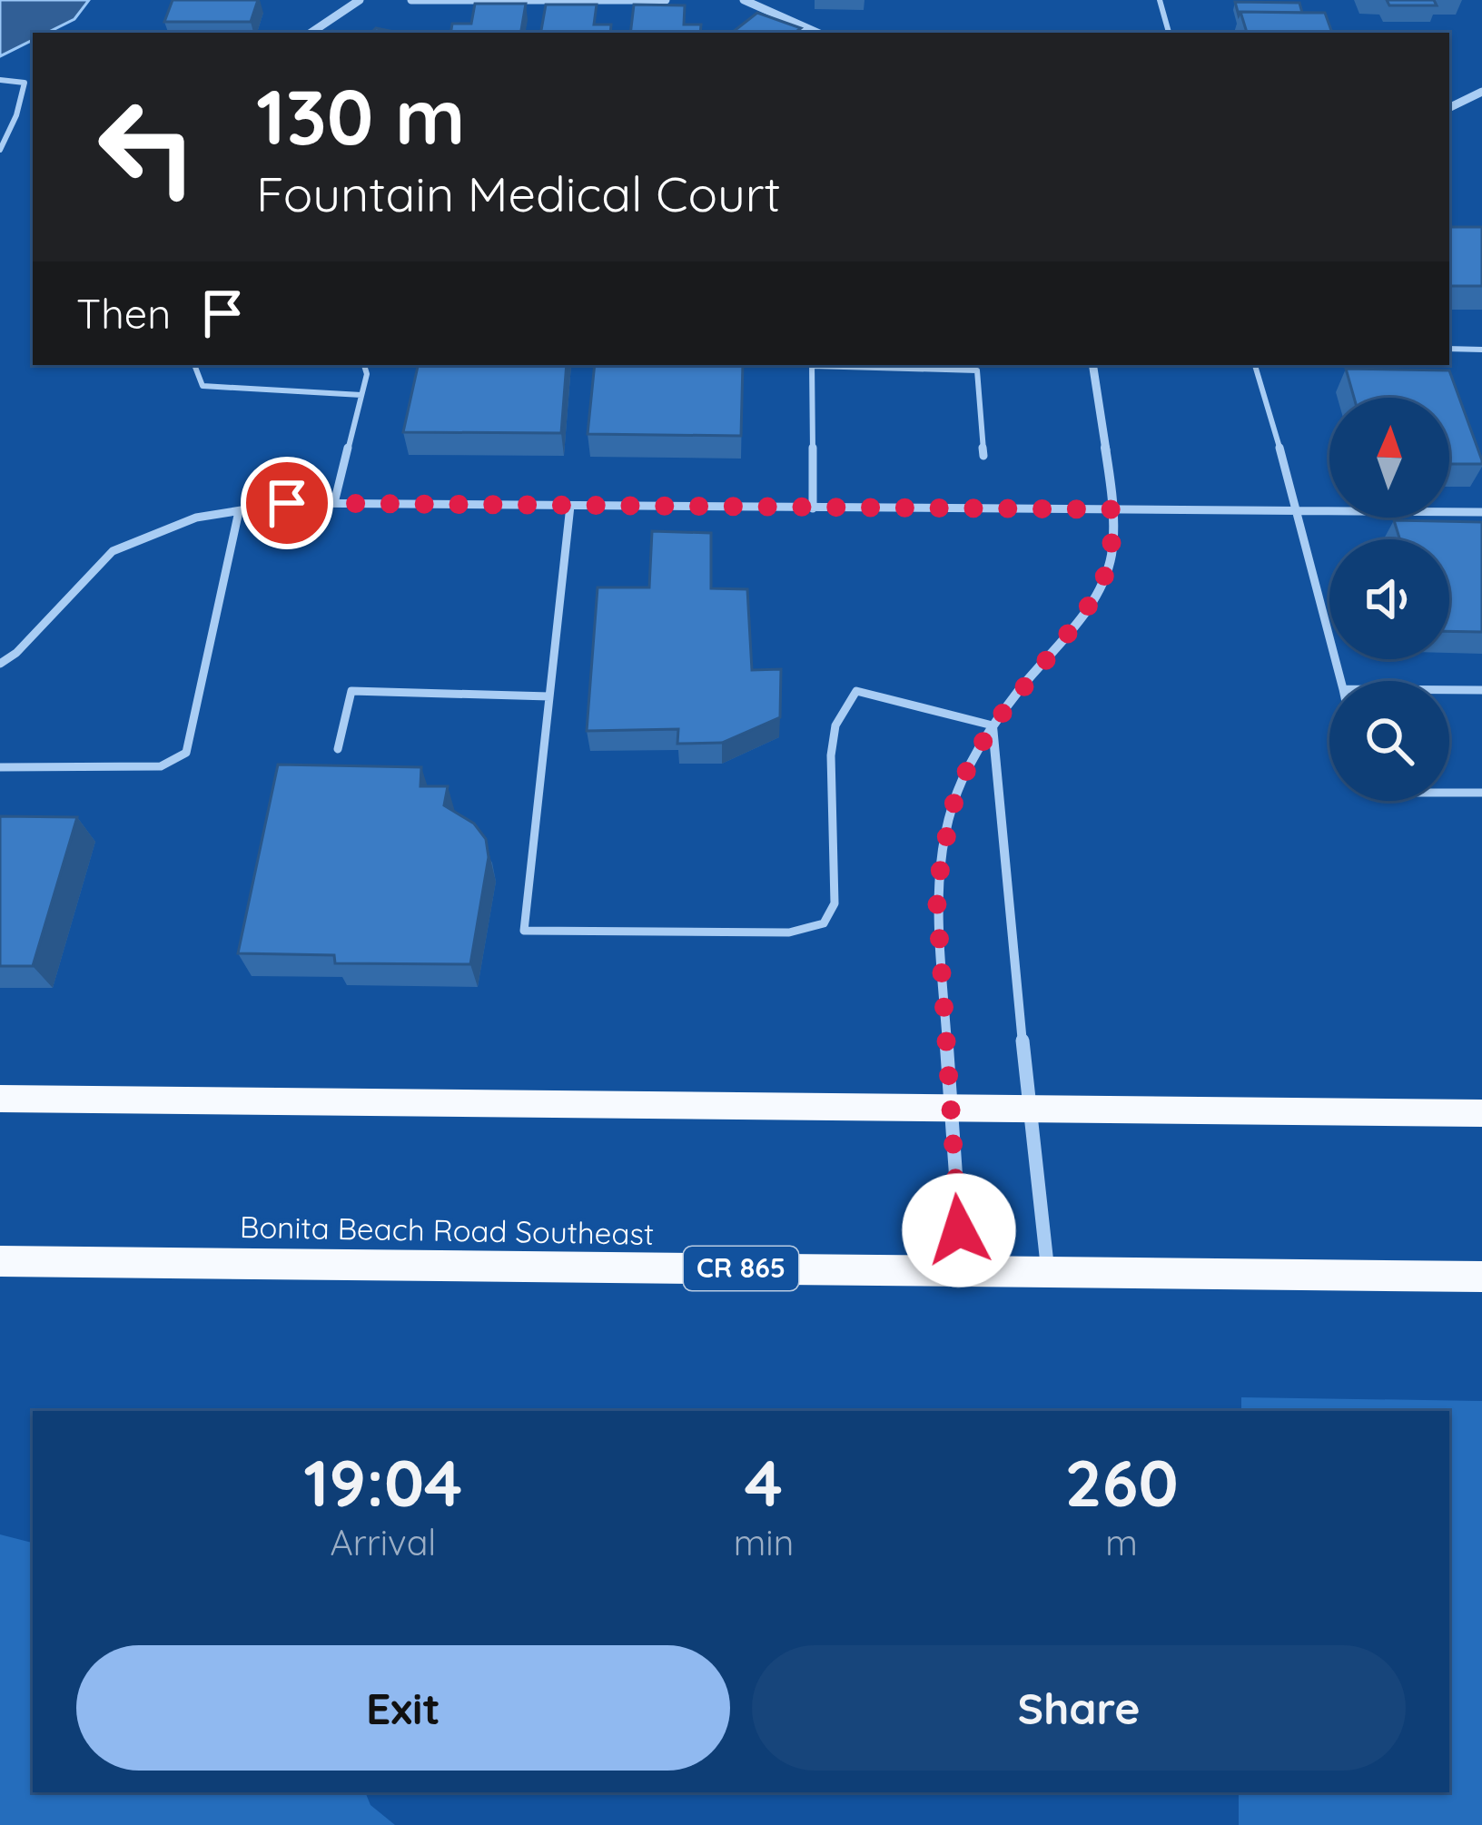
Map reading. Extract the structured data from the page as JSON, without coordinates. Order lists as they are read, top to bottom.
{
  "streets": {
    "main road": ["Bonita Beach Road Southeast", "CR 865"]
  },
  "north": "top",
  "page": {
    "turn": ["130 m", "Fountain Medical Court"],
    "then": "Then",
    "eta": [
      "19:04",
      "Arrival",
      "4",
      "min",
      "260",
      "m"
    ],
    "buttons": ["Exit", "Share"]
  }
}
